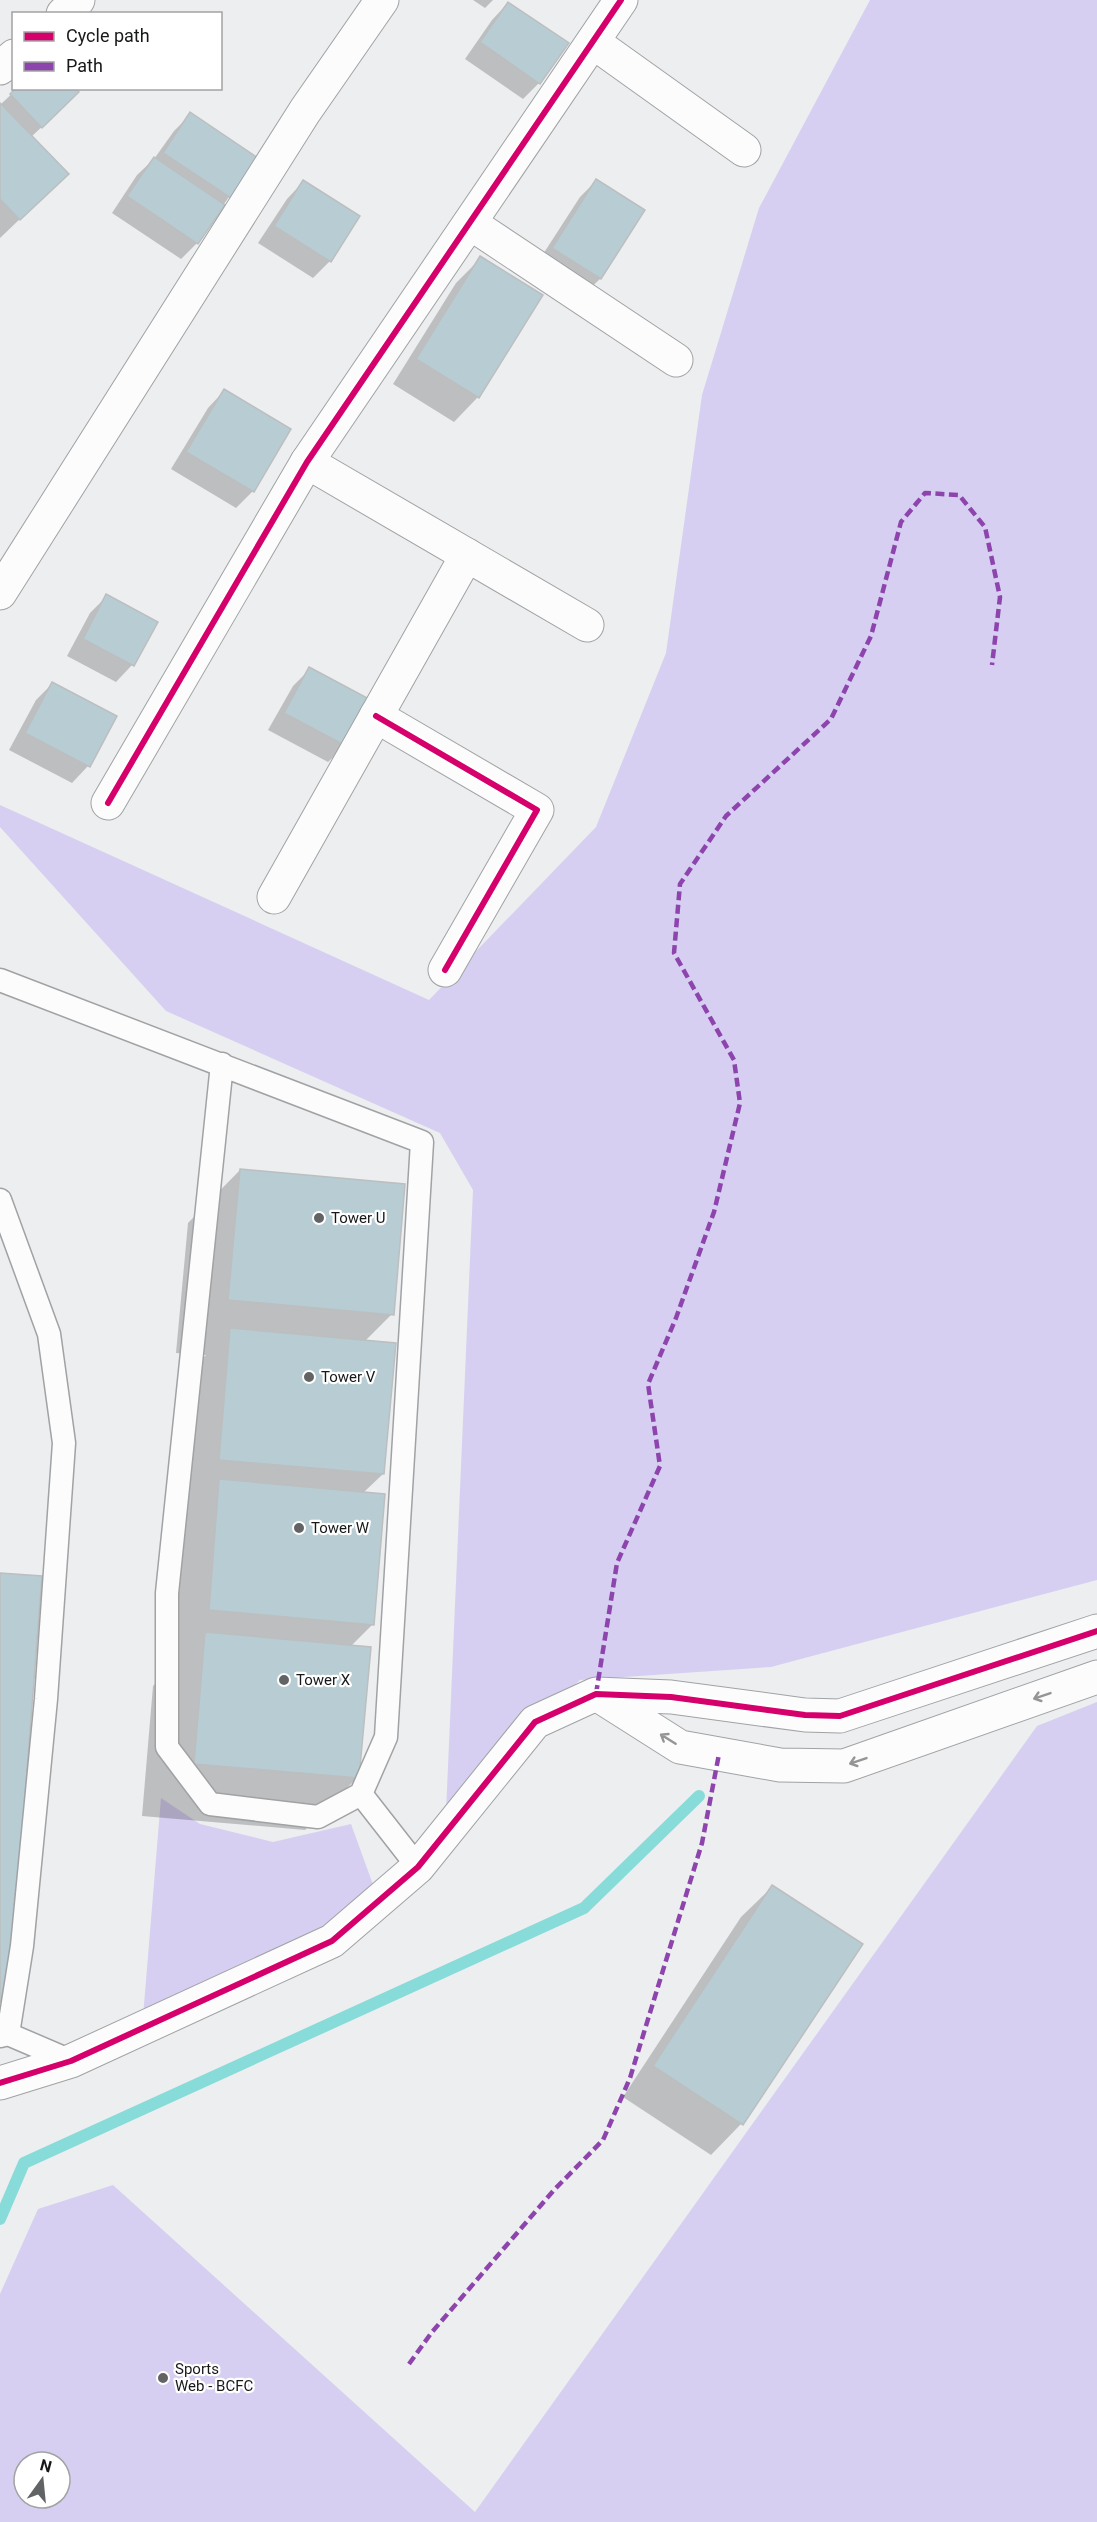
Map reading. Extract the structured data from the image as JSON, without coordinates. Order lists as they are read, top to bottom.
{
  "places": [
    "Tower U",
    "Tower V",
    "Tower W",
    "Tower X",
    "Sports Web - BCFC"
  ],
  "legend": ["Cycle path", "Path"],
  "north": "top"
}
